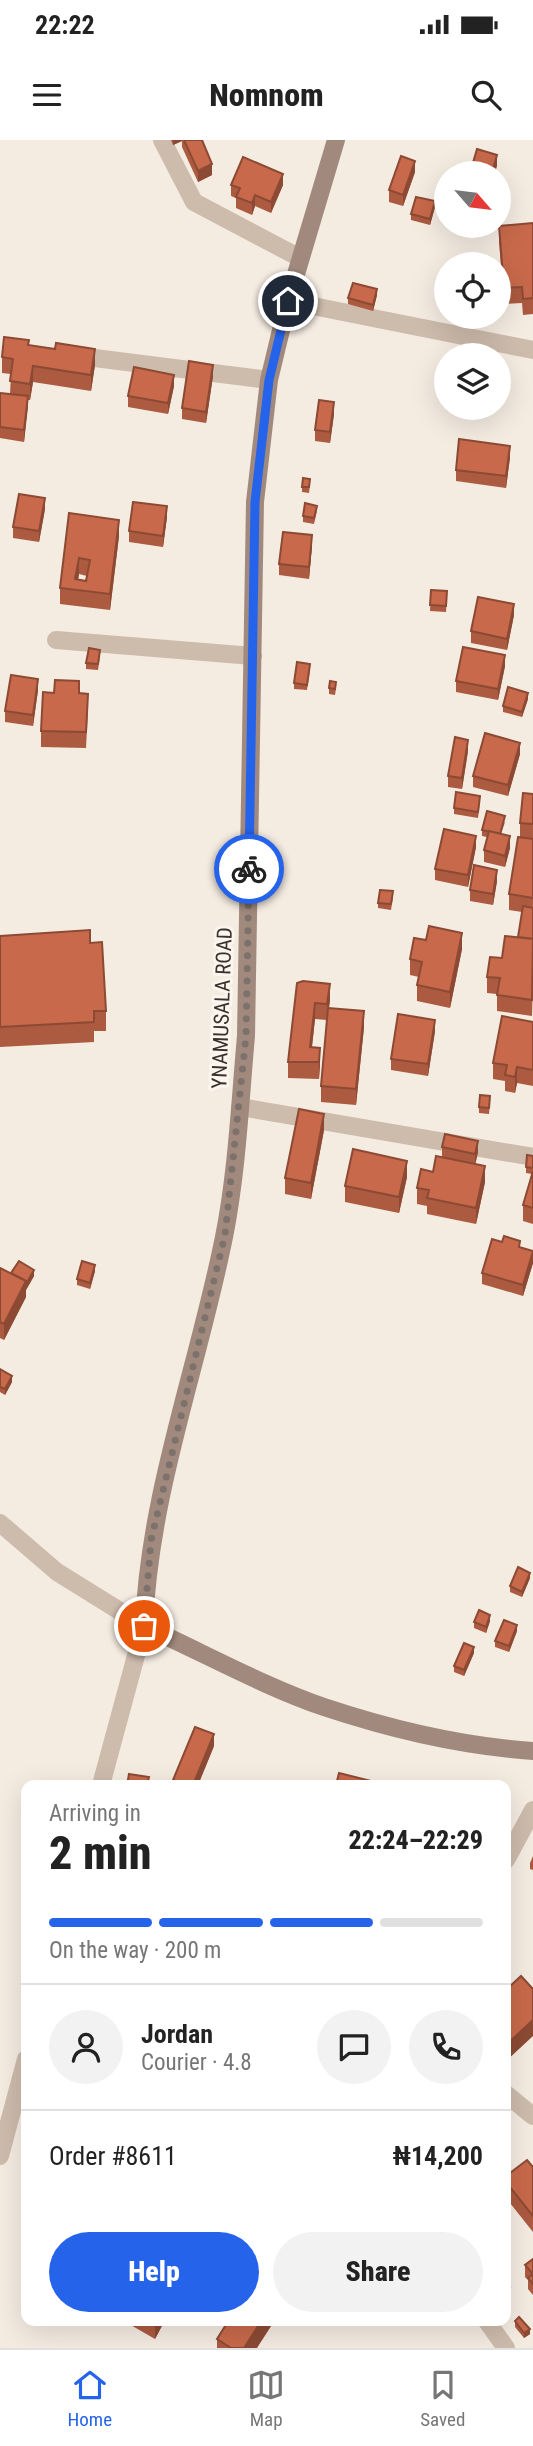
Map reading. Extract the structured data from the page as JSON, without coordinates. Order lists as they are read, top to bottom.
{
  "streets": {
    "main road": ["YNAMUSALA ROAD"]
  },
  "north": "bottom right",
  "page": {
    "status": "22:22",
    "header": "Nomnom",
    "heading": ["2 min", "Arriving in", "22:24–22:29"],
    "panel": [
      "Jordan",
      "Courier · 4.8",
      "Order #8611",
      "₦14,200"
    ],
    "bar": "On the way · 200 m",
    "buttons": ["Help", "Share"],
    "tabs": ["Home", "Map", "Saved"]
  }
}
